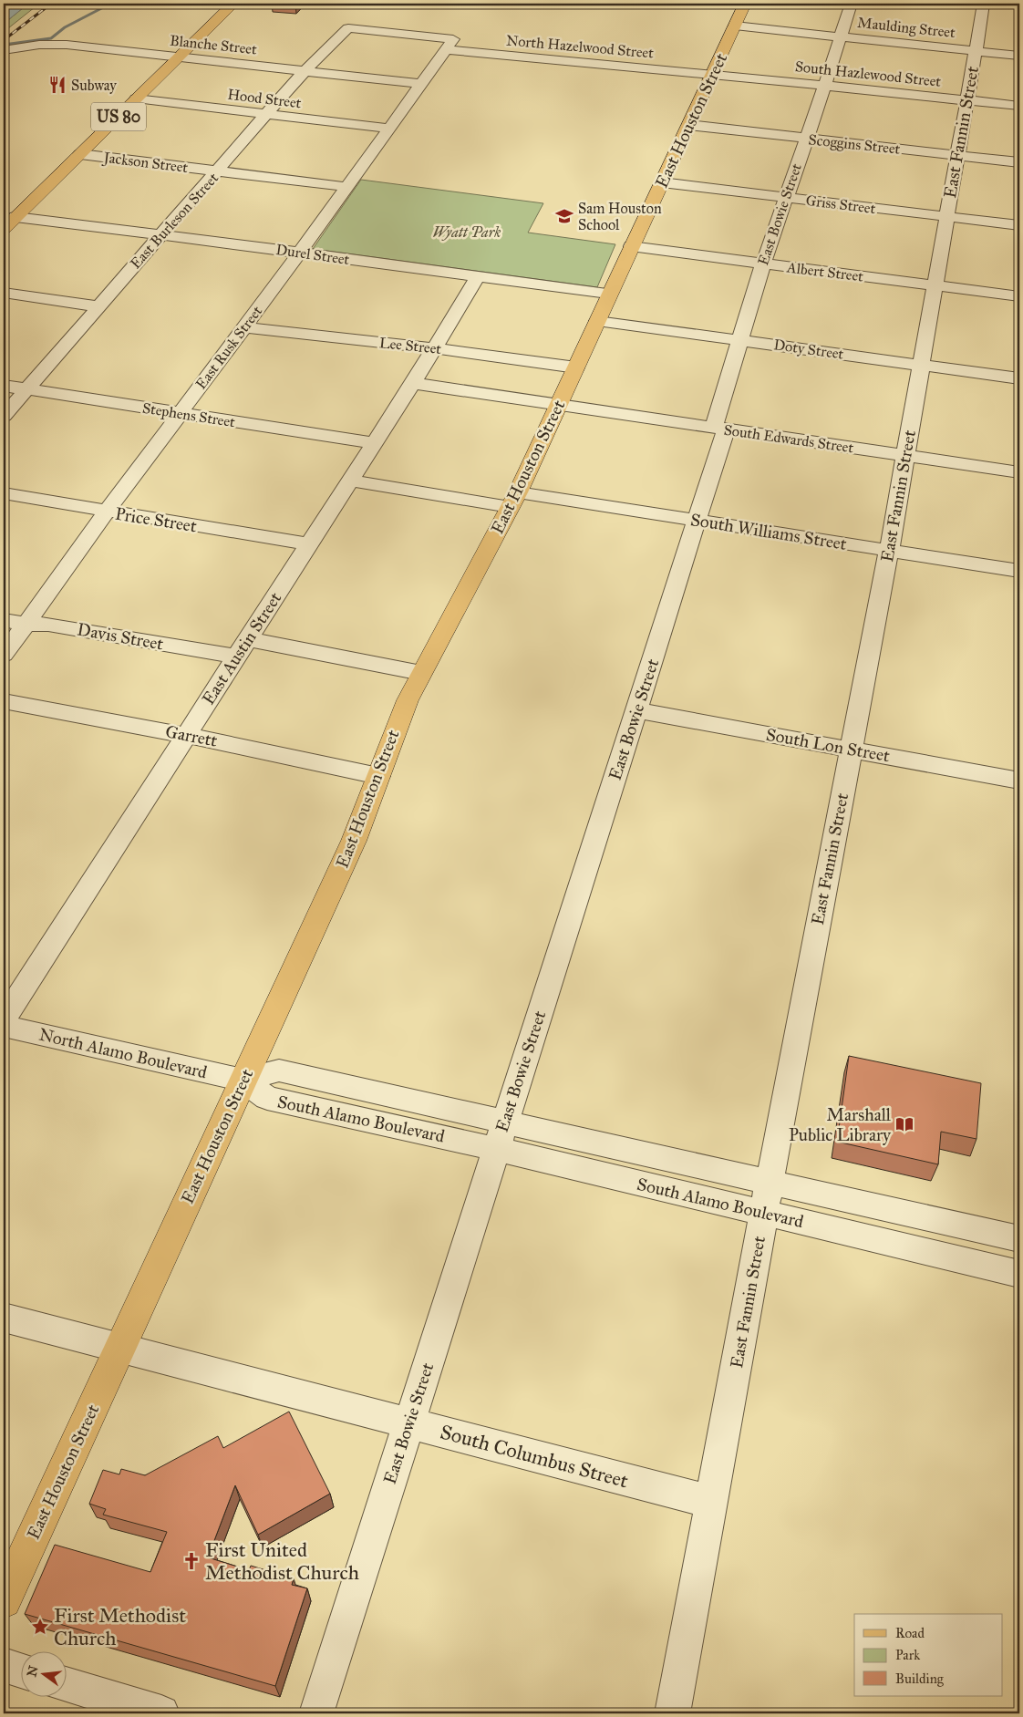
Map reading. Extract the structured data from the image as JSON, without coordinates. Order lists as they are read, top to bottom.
{
  "streets": {
    "main road": ["US 80", "East Houston Street"],
    "street": [
      "Maulding Street",
      "Blanche Street",
      "North Hazelwood Street",
      "South Hazlewood Street",
      "Hood Street",
      "East Fannin Street",
      "Scoggins Street",
      "Jackson Street",
      "Griss Street",
      "East Bowie Street",
      "East Burleson Street",
      "Durel Street",
      "Albert Street",
      "Lee Street",
      "East Rusk Street",
      "Doty Street",
      "Stephens Street",
      "South Edwards Street",
      "Price Street",
      "South Williams Street",
      "Davis Street",
      "East Austin Street",
      "Garrett",
      "South Lon Street",
      "North Alamo Boulevard",
      "South Alamo Boulevard",
      "South Columbus Street"
    ]
  },
  "crossings": [
    ["Maulding Street", "East Houston Street"],
    ["Maulding Street", "East Fannin Street"],
    ["Maulding Street", "East Bowie Street"],
    ["Blanche Street", "US 80"],
    ["Blanche Street", "East Burleson Street"],
    ["Blanche Street", "East Rusk Street"],
    ["North Hazelwood Street", "South Hazlewood Street"],
    ["North Hazelwood Street", "East Houston Street"],
    ["North Hazelwood Street", "East Burleson Street"],
    ["North Hazelwood Street", "East Rusk Street"],
    ["South Hazlewood Street", "East Houston Street"],
    ["South Hazlewood Street", "East Fannin Street"],
    ["South Hazlewood Street", "East Bowie Street"],
    ["Hood Street", "US 80"],
    ["Hood Street", "East Burleson Street"],
    ["Hood Street", "East Rusk Street"],
    ["US 80", "Jackson Street"],
    ["US 80", "Durel Street"],
    ["East Houston Street", "Scoggins Street"],
    ["East Houston Street", "Griss Street"],
    ["East Houston Street", "Durel Street"],
    ["East Houston Street", "Albert Street"],
    ["East Houston Street", "Lee Street"],
    ["East Houston Street", "Doty Street"],
    ["East Houston Street", "South Edwards Street"],
    ["East Houston Street", "South Williams Street"],
    ["East Houston Street", "Davis Street"],
    ["East Houston Street", "Garrett"],
    ["East Houston Street", "North Alamo Boulevard"],
    ["East Houston Street", "South Alamo Boulevard"],
    ["East Houston Street", "South Columbus Street"],
    ["East Fannin Street", "Scoggins Street"],
    ["East Fannin Street", "Griss Street"],
    ["East Fannin Street", "Albert Street"],
    ["East Fannin Street", "Doty Street"],
    ["East Fannin Street", "South Edwards Street"],
    ["East Fannin Street", "South Williams Street"],
    ["East Fannin Street", "South Lon Street"],
    ["East Fannin Street", "South Alamo Boulevard"],
    ["East Fannin Street", "South Columbus Street"],
    ["Scoggins Street", "East Bowie Street"],
    ["Jackson Street", "East Burleson Street"],
    ["Jackson Street", "East Rusk Street"],
    ["Griss Street", "East Bowie Street"],
    ["East Bowie Street", "Albert Street"],
    ["East Bowie Street", "Doty Street"],
    ["East Bowie Street", "South Edwards Street"],
    ["East Bowie Street", "South Williams Street"],
    ["East Bowie Street", "South Lon Street"],
    ["East Bowie Street", "South Alamo Boulevard"],
    ["East Bowie Street", "South Columbus Street"],
    ["East Burleson Street", "Durel Street"],
    ["East Burleson Street", "Stephens Street"],
    ["Durel Street", "East Rusk Street"],
    ["Durel Street", "East Austin Street"],
    ["Lee Street", "East Rusk Street"],
    ["Lee Street", "East Austin Street"],
    ["East Rusk Street", "Stephens Street"],
    ["East Rusk Street", "Price Street"],
    ["East Rusk Street", "Davis Street"],
    ["Stephens Street", "East Austin Street"],
    ["South Edwards Street", "East Austin Street"],
    ["Price Street", "East Austin Street"],
    ["South Williams Street", "East Austin Street"],
    ["Davis Street", "East Austin Street"],
    ["East Austin Street", "Garrett"],
    ["North Alamo Boulevard", "South Alamo Boulevard"]
  ],
  "parks": ["Wyatt Park"],
  "places": {
    "restaurant": ["Subway"],
    "school or university": ["Sam Houston School"],
    "library": ["Marshall Public Library"],
    "church": ["First United Methodist Church"],
    "place": ["First Methodist Church"]
  },
  "legend": ["Road", "Park", "Building"],
  "north": "left"
}
